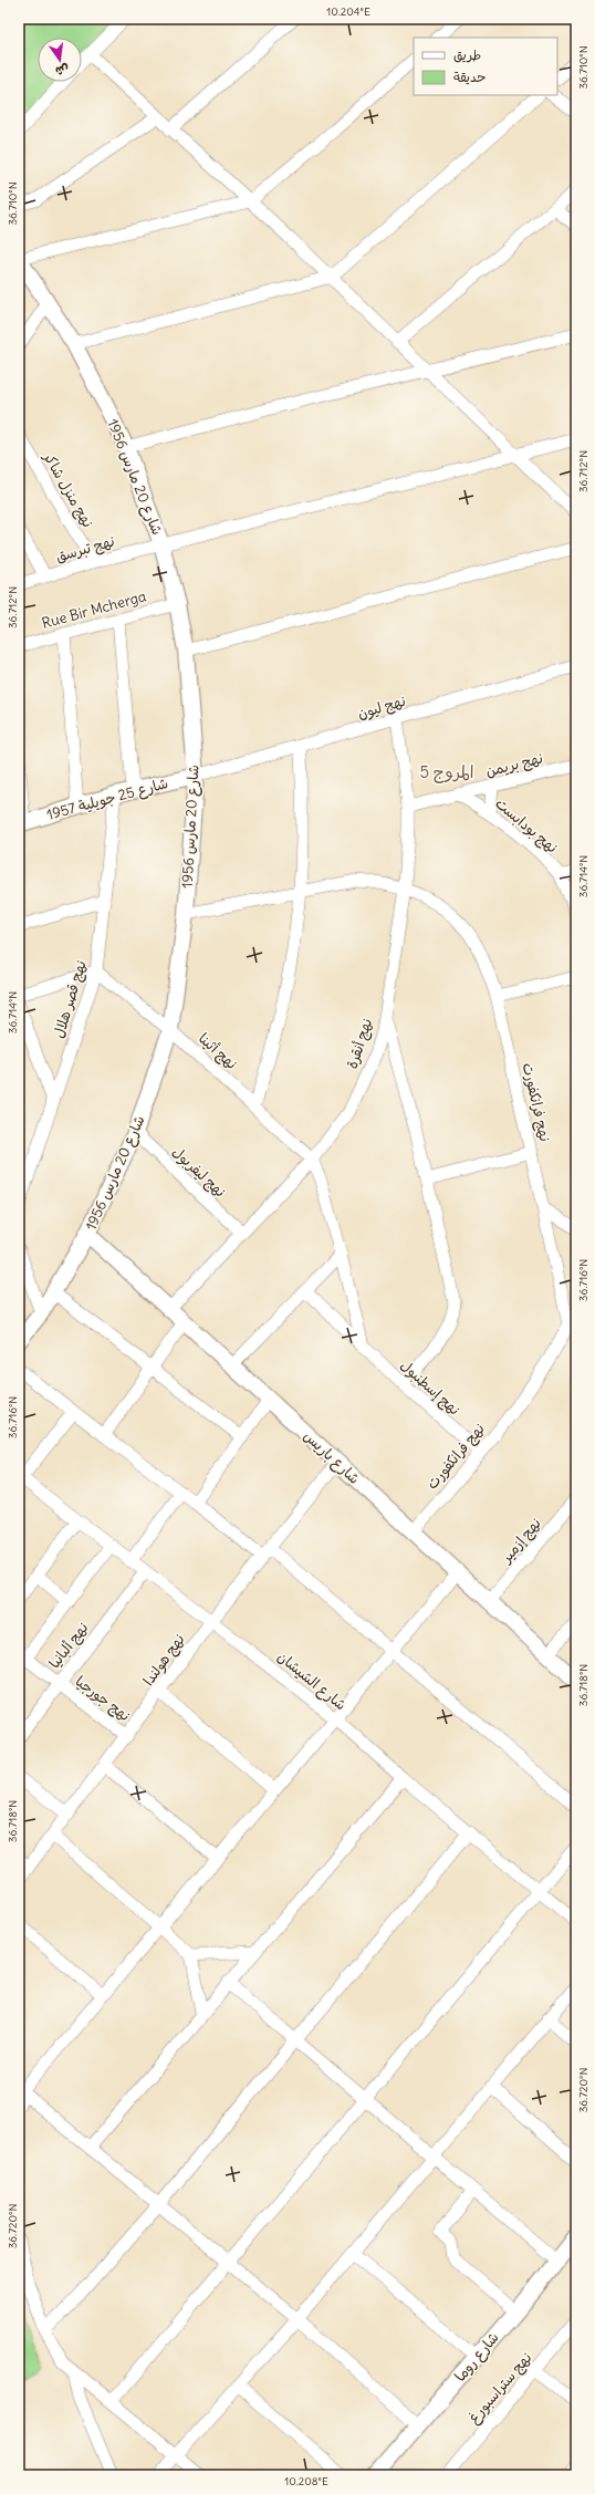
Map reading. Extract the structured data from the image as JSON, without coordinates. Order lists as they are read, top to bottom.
{
  "streets": {
    "street": [
      "شارع 20 مارس 1956",
      "نهج منزل شاكر",
      "نهج تبرسق",
      "Rue Bir Mcherga",
      "نهج ليون",
      "نهج بريمن",
      "شارع 25 جويلية 1957",
      "نهج بودابست",
      "نهج قصر هلال",
      "نهج أنقرة",
      "نهج أثينا",
      "نهج فرانكفورت",
      "نهج ليفربول",
      "نهج إسطنبول",
      "شارع باريس",
      "نهج إزمير",
      "نهج ألبانيا",
      "نهج هولندا",
      "شارع الشيشان",
      "نهج جورجيا",
      "شارع روما",
      "نهج ستراسبورغ"
    ]
  },
  "crossings": [
    ["شارع 20 مارس 1956", "نهج تبرسق"],
    ["شارع 20 مارس 1956", "Rue Bir Mcherga"],
    ["شارع 20 مارس 1956", "نهج ليون"],
    ["شارع 20 مارس 1956", "شارع 25 جويلية 1957"],
    ["شارع 20 مارس 1956", "نهج أثينا"],
    ["شارع 20 مارس 1956", "نهج فرانكفورت"],
    ["شارع 20 مارس 1956", "نهج ليفربول"],
    ["شارع 20 مارس 1956", "شارع باريس"],
    ["نهج منزل شاكر", "نهج تبرسق"],
    ["نهج ليون", "شارع 25 جويلية 1957"],
    ["نهج ليون", "نهج أنقرة"],
    ["نهج بريمن", "نهج بودابست"],
    ["نهج بريمن", "نهج أنقرة"],
    ["شارع 25 جويلية 1957", "نهج قصر هلال"],
    ["نهج قصر هلال", "نهج أثينا"],
    ["نهج أنقرة", "نهج أثينا"],
    ["نهج أنقرة", "نهج فرانكفورت"],
    ["نهج أنقرة", "نهج ليفربول"],
    ["نهج أنقرة", "شارع باريس"],
    ["نهج فرانكفورت", "نهج إسطنبول"],
    ["نهج فرانكفورت", "شارع باريس"],
    ["شارع باريس", "نهج إزمير"],
    ["شارع باريس", "نهج هولندا"],
    ["نهج ألبانيا", "شارع الشيشان"],
    ["نهج ألبانيا", "نهج جورجيا"],
    ["نهج هولندا", "شارع الشيشان"],
    ["نهج هولندا", "نهج جورجيا"]
  ],
  "districts": ["المروج 5"],
  "legend": ["طريق", "حديقة"],
  "north": "bottom",
  "coordinates": [
    "10.204°E",
    "36.710°N",
    "36.712°N",
    "36.714°N",
    "36.716°N",
    "36.718°N",
    "36.720°N",
    "10.208°E"
  ]
}
